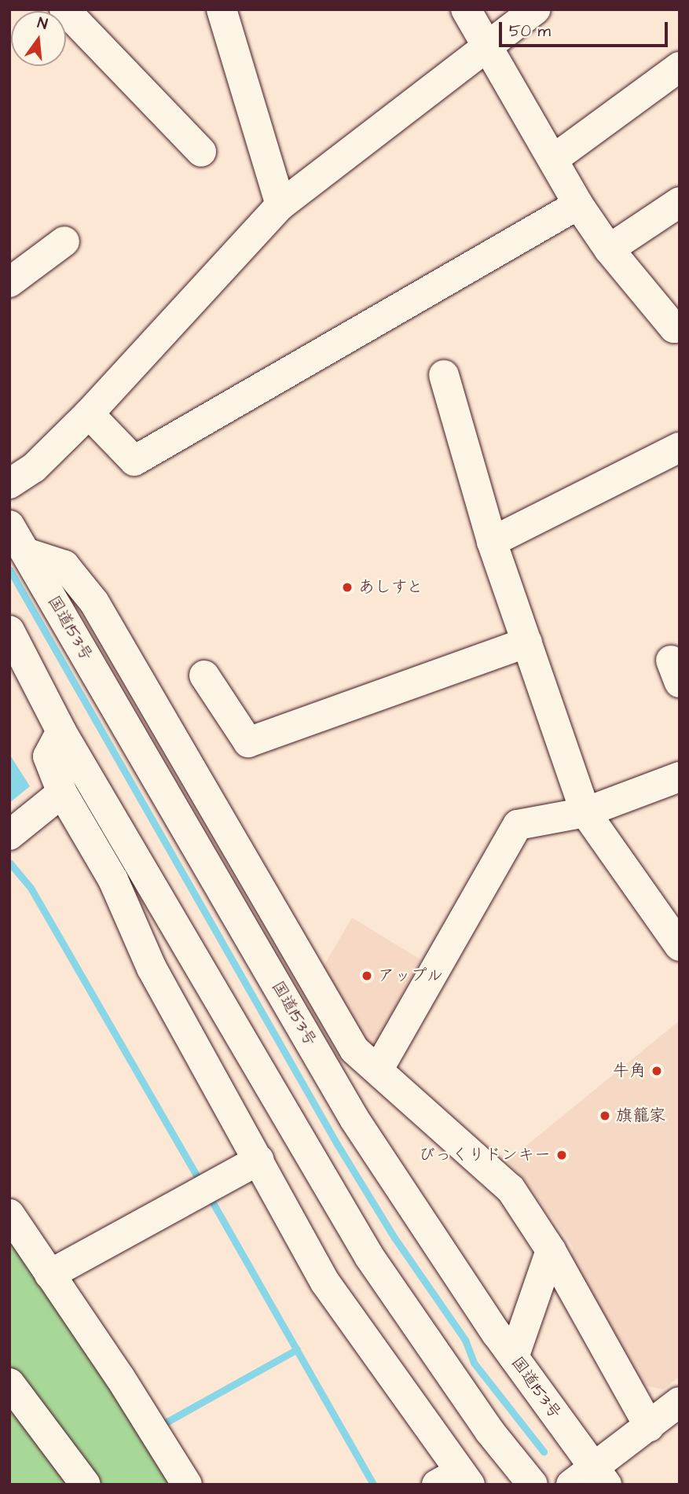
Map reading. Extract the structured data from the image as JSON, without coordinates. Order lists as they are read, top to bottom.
{
  "streets": {
    "main road": ["国道153号"]
  },
  "places": [
    "あしすと",
    "アップル",
    "牛角",
    "旗籠家",
    "びっくりドンキー"
  ],
  "scale_bar": "50 m",
  "north": "top"
}
